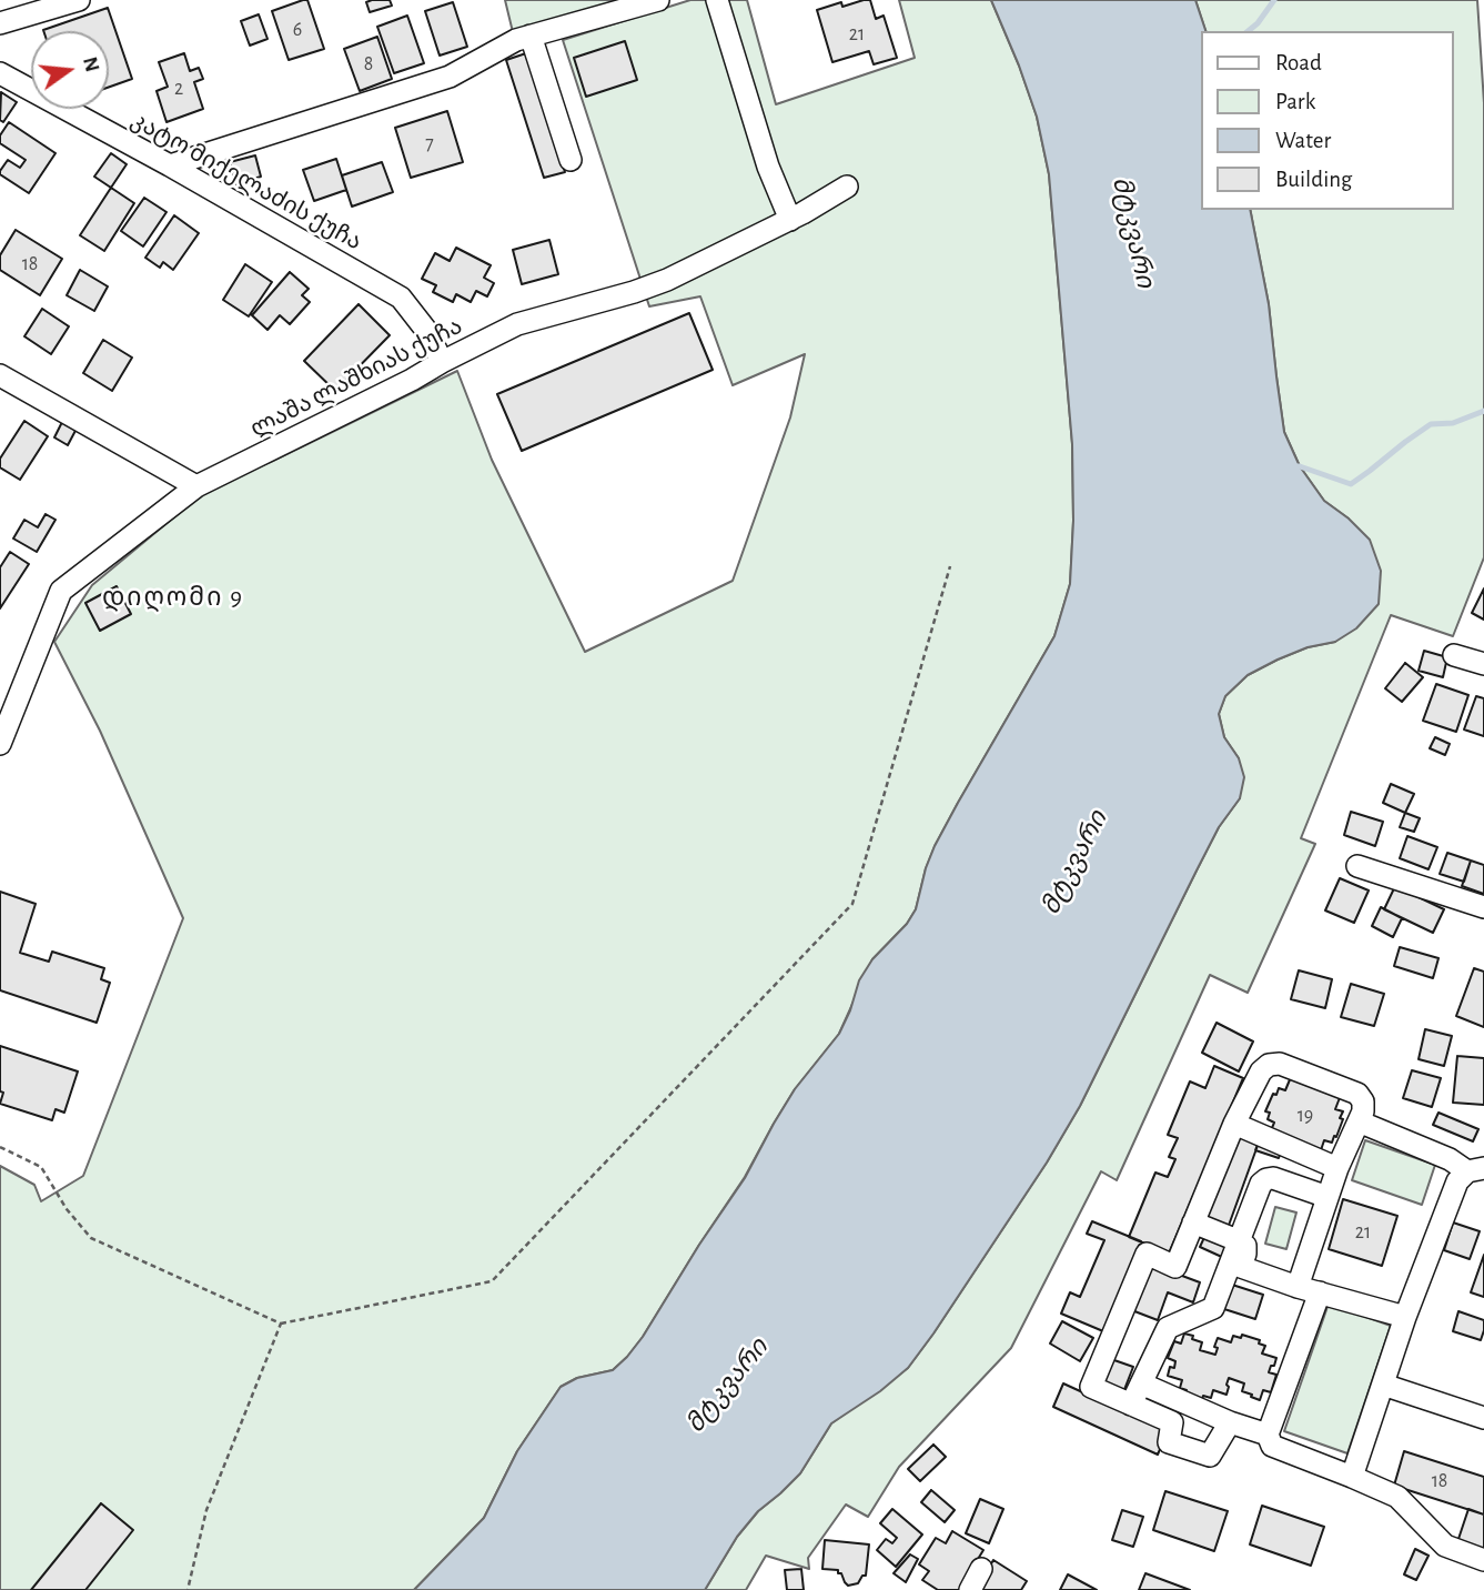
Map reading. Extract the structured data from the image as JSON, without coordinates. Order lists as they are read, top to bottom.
{
  "streets": {
    "street": ["კატო მიქელაძის ქუჩა", "ლაშა ლაშხიას ქუჩა"]
  },
  "crossings": [
    ["კატო მიქელაძის ქუჩა", "ლაშა ლაშხიას ქუჩა"]
  ],
  "districts": ["დიღომი 9"],
  "water": ["მტკვარი"],
  "house_numbers": [
    "6",
    "21",
    "8",
    "2",
    "7",
    "18",
    "19",
    "21",
    "18"
  ],
  "legend": [
    "Road",
    "Park",
    "Water",
    "Building"
  ],
  "north": "right"
}
